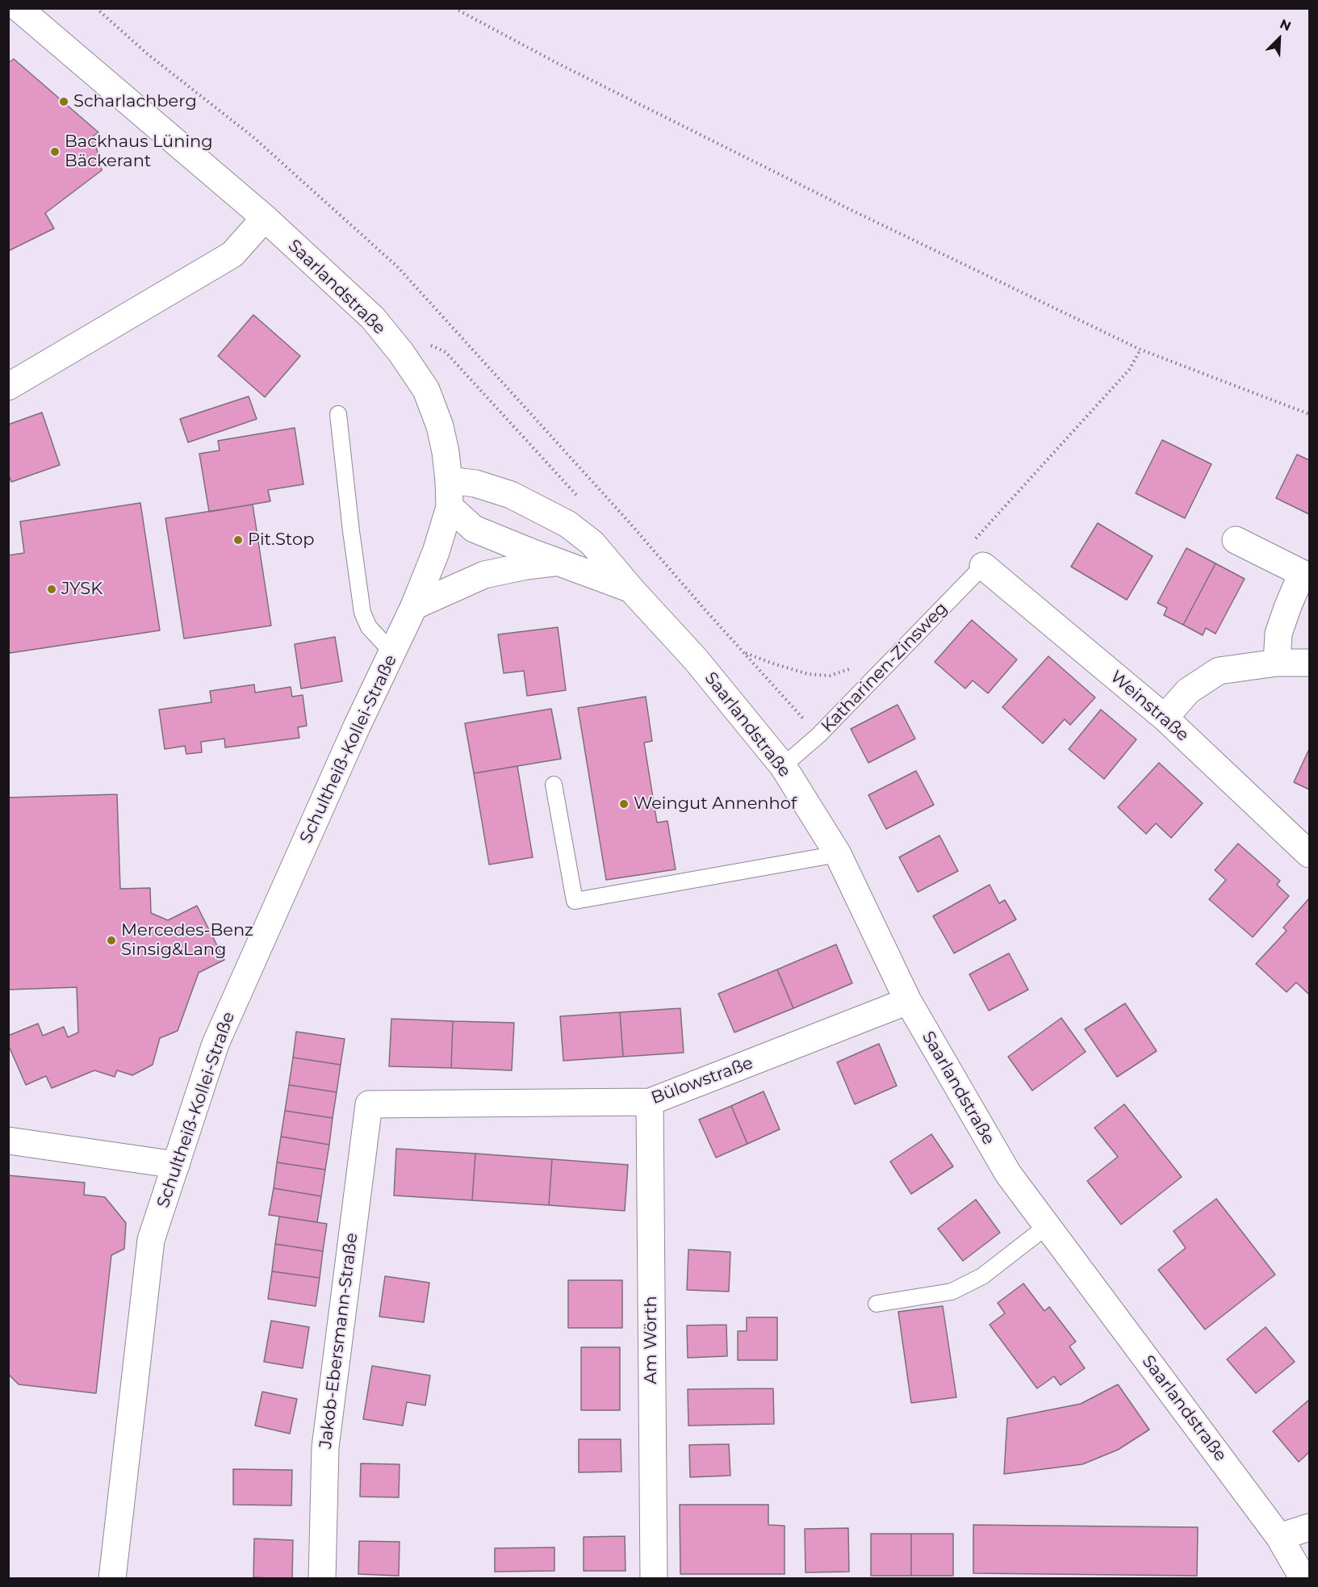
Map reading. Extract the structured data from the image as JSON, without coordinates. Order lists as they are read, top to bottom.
{
  "streets": {
    "street": [
      "Saarlandstraße",
      "Weinstraße",
      "Schultheiß-Kollei-Straße",
      "Bülowstraße",
      "Am Wörth",
      "Jakob-Ebersmann-Straße"
    ],
    "lane": ["Katharinen-Zinsweg"]
  },
  "crossings": [
    ["Saarlandstraße", "Katharinen-Zinsweg"],
    ["Saarlandstraße", "Schultheiß-Kollei-Straße"],
    ["Saarlandstraße", "Bülowstraße"],
    ["Katharinen-Zinsweg", "Weinstraße"],
    ["Bülowstraße", "Am Wörth"],
    ["Bülowstraße", "Jakob-Ebersmann-Straße"]
  ],
  "places": [
    "Scharlachberg",
    "Backhaus Lüning Bäckerant",
    "Pit.Stop",
    "JYSK",
    "Weingut Annenhof",
    "Mercedes-Benz Sinsig&Lang"
  ],
  "north": "top right"
}
